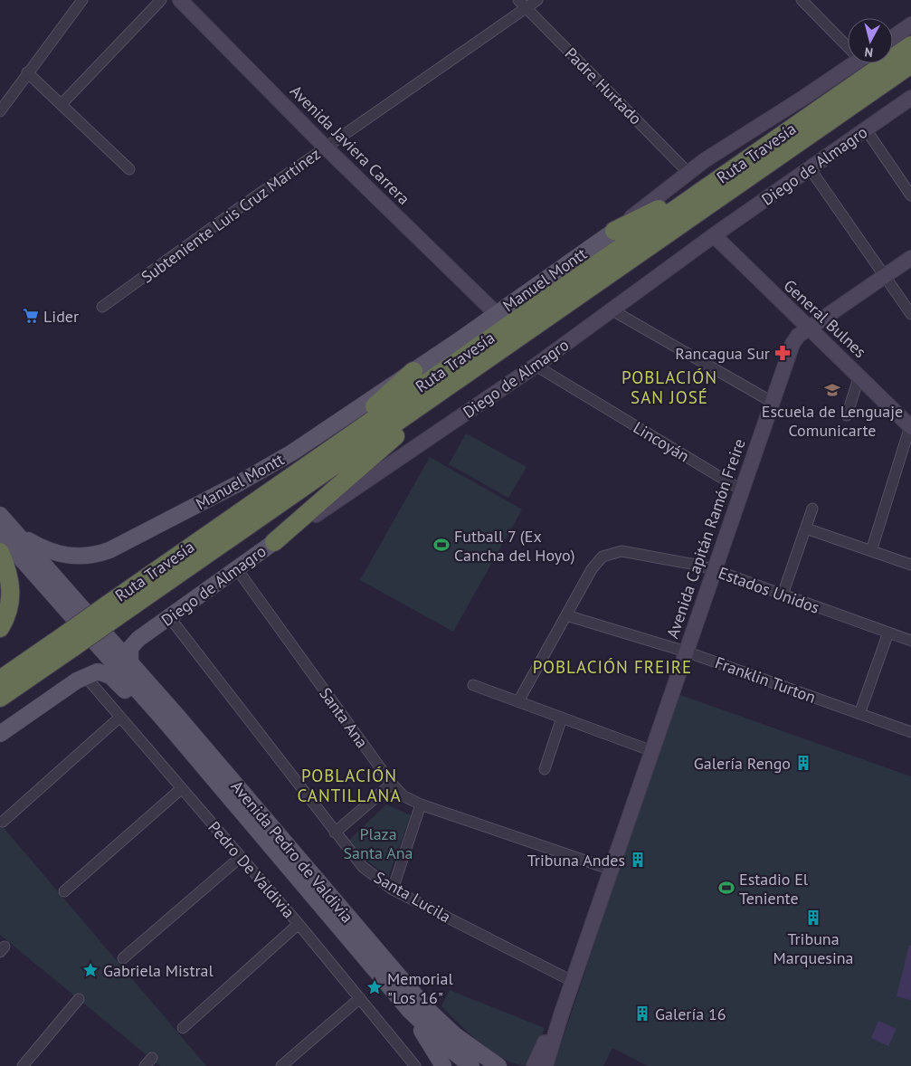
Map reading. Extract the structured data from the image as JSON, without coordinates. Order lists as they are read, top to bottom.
{
  "streets": {
    "highway": ["Ruta Travesía"],
    "main road": [
      "Avenida Javiera Carrera",
      "Diego de Almagro",
      "Manuel Montt",
      "General Bulnes",
      "Avenida Capitán Ramón Freire",
      "Avenida Pedro de Valdivia"
    ],
    "street": [
      "Padre Hurtado",
      "Subteniente Luis Cruz Martínez",
      "Lincoyán",
      "Estados Unidos",
      "Franklin Turton",
      "Santa Ana",
      "Pedro De Valdivia",
      "Santa Lucila"
    ]
  },
  "crossings": [
    ["Padre Hurtado", "Subteniente Luis Cruz Martínez"],
    ["Padre Hurtado", "Manuel Montt"],
    ["Avenida Javiera Carrera", "Subteniente Luis Cruz Martínez"],
    ["Avenida Javiera Carrera", "Manuel Montt"],
    ["Diego de Almagro", "General Bulnes"],
    ["Diego de Almagro", "Lincoyán"],
    ["Diego de Almagro", "Santa Ana"],
    ["Diego de Almagro", "Avenida Pedro de Valdivia"],
    ["Diego de Almagro", "Santa Lucila"],
    ["General Bulnes", "Avenida Capitán Ramón Freire"],
    ["Lincoyán", "Avenida Capitán Ramón Freire"],
    ["Avenida Capitán Ramón Freire", "Estados Unidos"],
    ["Avenida Capitán Ramón Freire", "Franklin Turton"],
    ["Avenida Capitán Ramón Freire", "Santa Ana"],
    ["Avenida Capitán Ramón Freire", "Santa Lucila"],
    ["Estados Unidos", "Franklin Turton"]
  ],
  "districts": ["POBLACIÓN SAN JOSÉ", "POBLACIÓN FREIRE", "POBLACIÓN CANTILLANA"],
  "parks": ["Plaza Santa Ana"],
  "places": {
    "supermarket": ["Lider"],
    "pharmacy": ["Rancagua Sur"],
    "school or university": ["Escuela de Lenguaje Comunicarte"],
    "sports": ["Futball 7 (Ex Cancha del Hoyo)", "Estadio El Teniente"],
    "building": [
      "Galería Rengo",
      "Tribuna Andes",
      "Tribuna Marquesina",
      "Galería 16"
    ],
    "place": ["Gabriela Mistral", "Memorial \"Los 16\""]
  },
  "north": "bottom"
}
